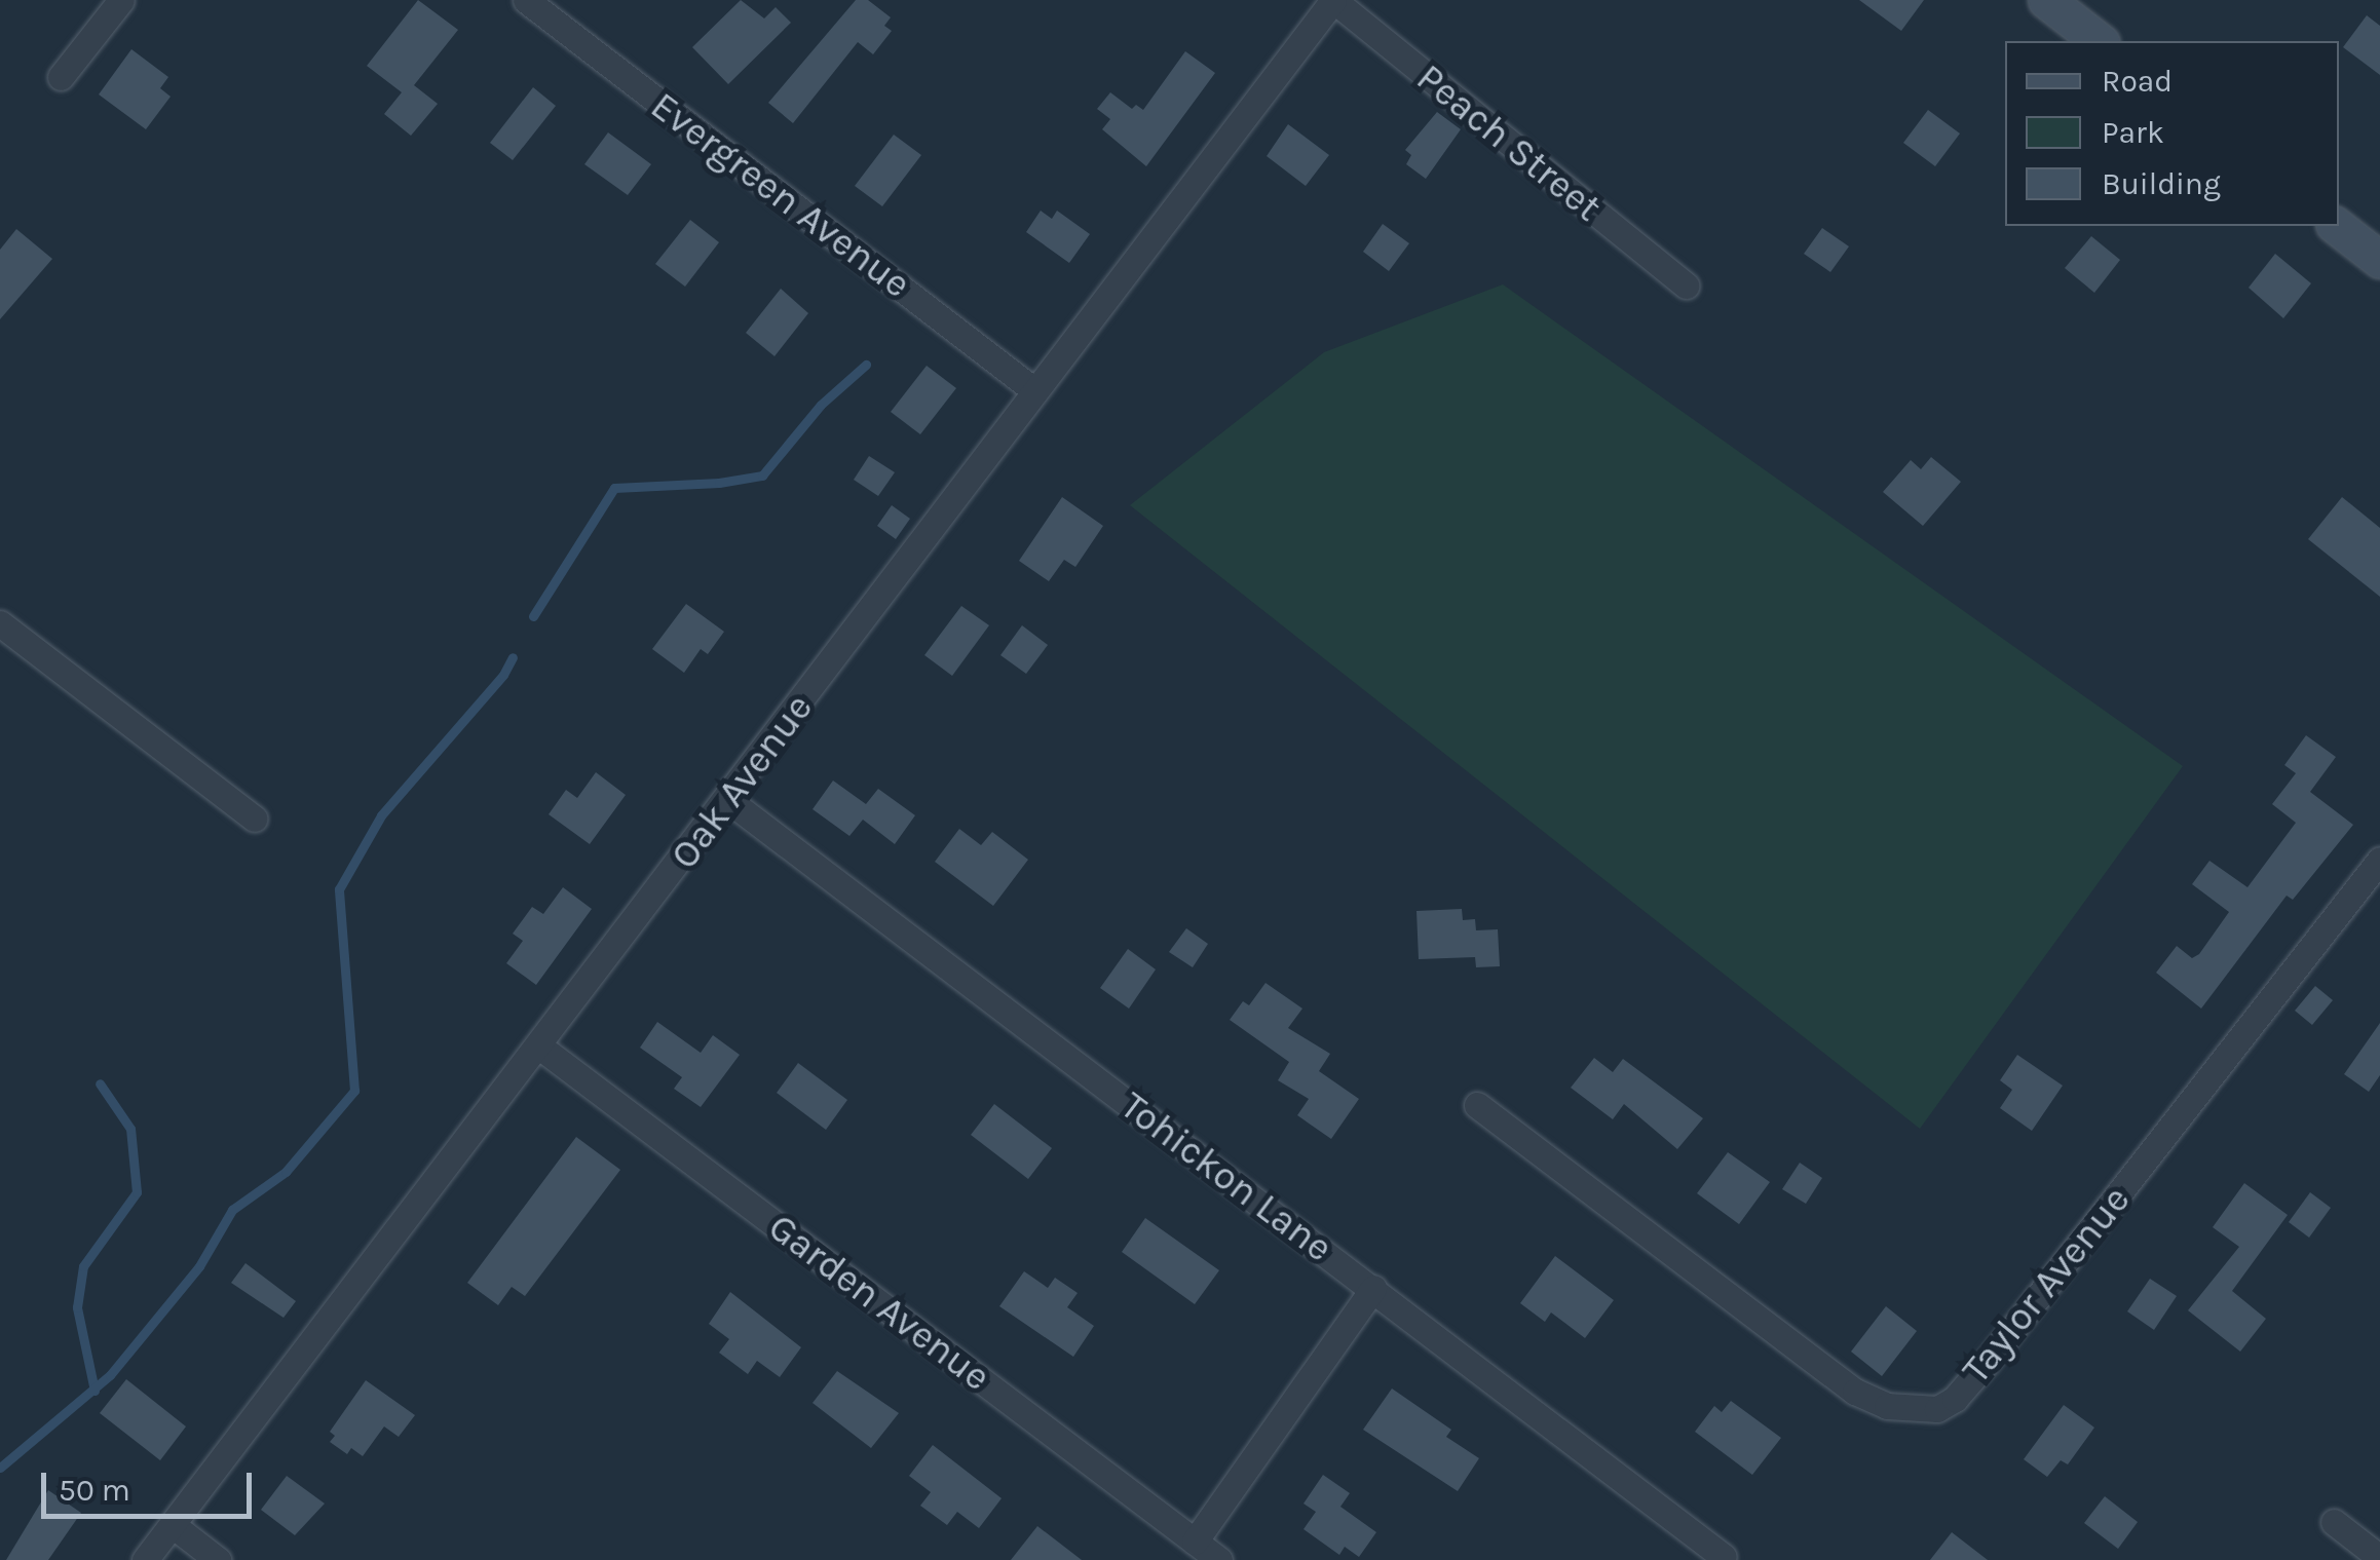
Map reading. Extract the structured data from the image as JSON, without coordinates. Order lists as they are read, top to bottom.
{
  "streets": {
    "street": [
      "Peach Street",
      "Evergreen Avenue",
      "Oak Avenue",
      "Tohickon Lane",
      "Taylor Avenue",
      "Garden Avenue"
    ]
  },
  "crossings": [
    ["Peach Street", "Oak Avenue"],
    ["Evergreen Avenue", "Oak Avenue"],
    ["Oak Avenue", "Tohickon Lane"],
    ["Oak Avenue", "Garden Avenue"]
  ],
  "legend": ["Road", "Park", "Building"],
  "scale_bar": "50 m"
}
